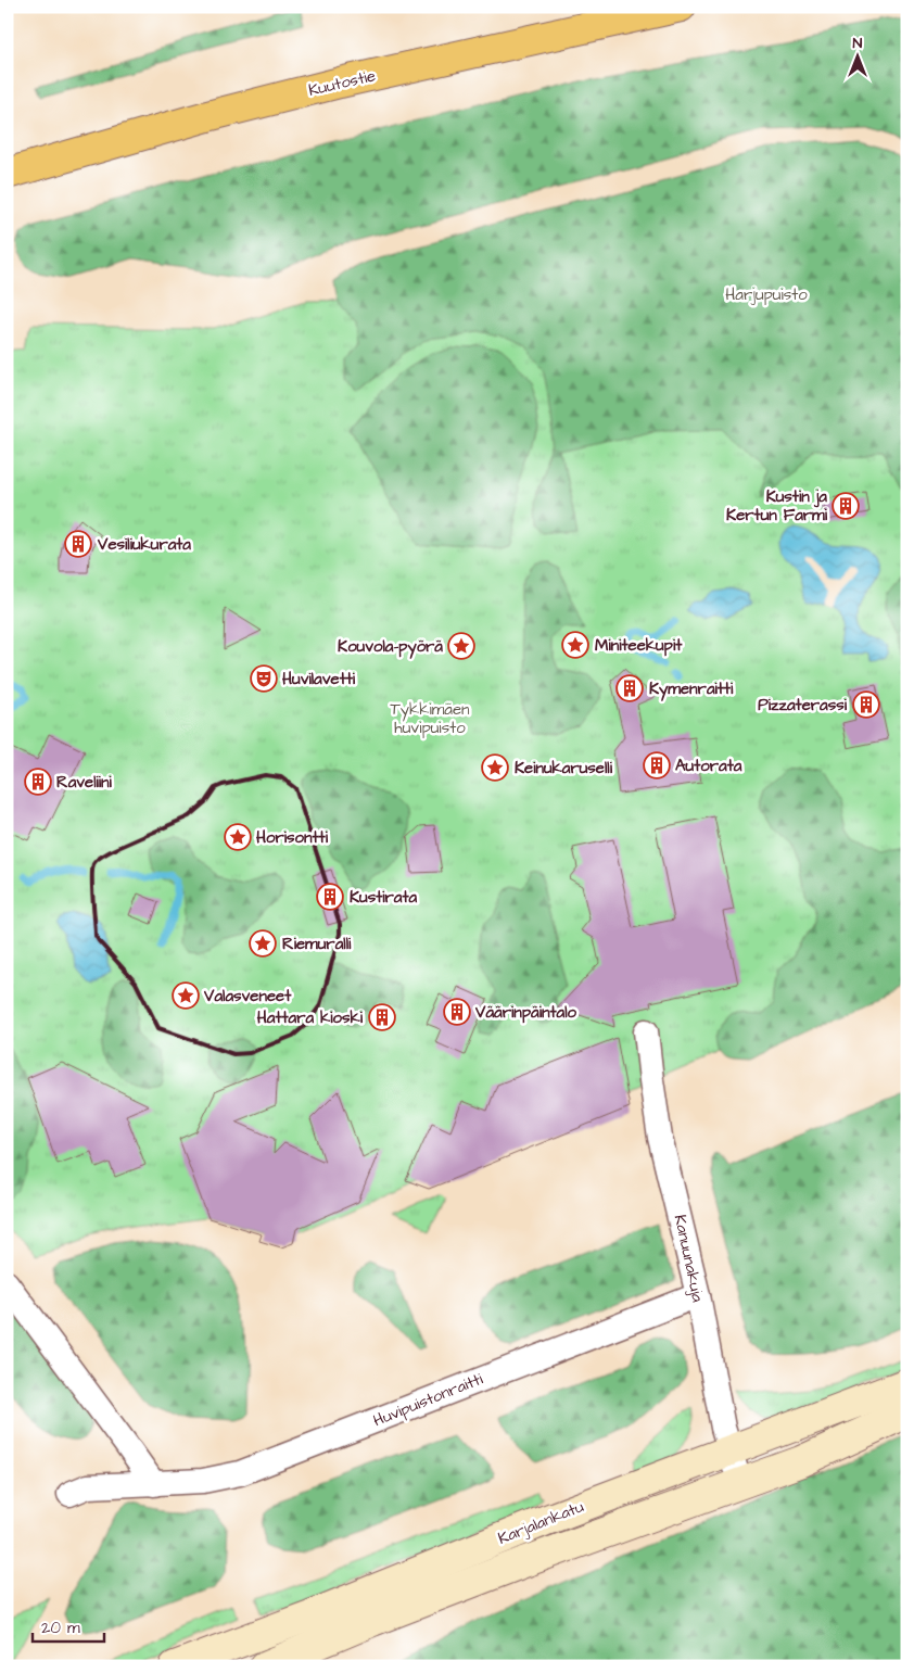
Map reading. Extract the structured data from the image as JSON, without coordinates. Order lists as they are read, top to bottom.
{
  "streets": {
    "highway": ["Kuutostie"],
    "main road": ["Karjalankatu"],
    "street": ["Kanuunakuja", "Huvipuistonraitti"]
  },
  "crossings": [
    ["Kanuunakuja", "Huvipuistonraitti"],
    ["Kanuunakuja", "Karjalankatu"]
  ],
  "parks": ["Harjupuisto", "Tykkimäen huvipuisto"],
  "places": {
    "building": [
      "Kustin ja Kertun Farmi",
      "Vesiliukurata",
      "Kymenraitti",
      "Pizzaterassi",
      "Autorata",
      "Raveliini",
      "Kustirata",
      "Väärinpäintalo",
      "Hattara kioski"
    ],
    "place": [
      "Miniteekupit",
      "Kouvola-pyörä",
      "Keinukaruselli",
      "Horisontti",
      "Riemuralli",
      "Valasveneet"
    ],
    "theatre": ["Huvilavetti"]
  },
  "scale_bar": "20 m",
  "north": "top"
}
